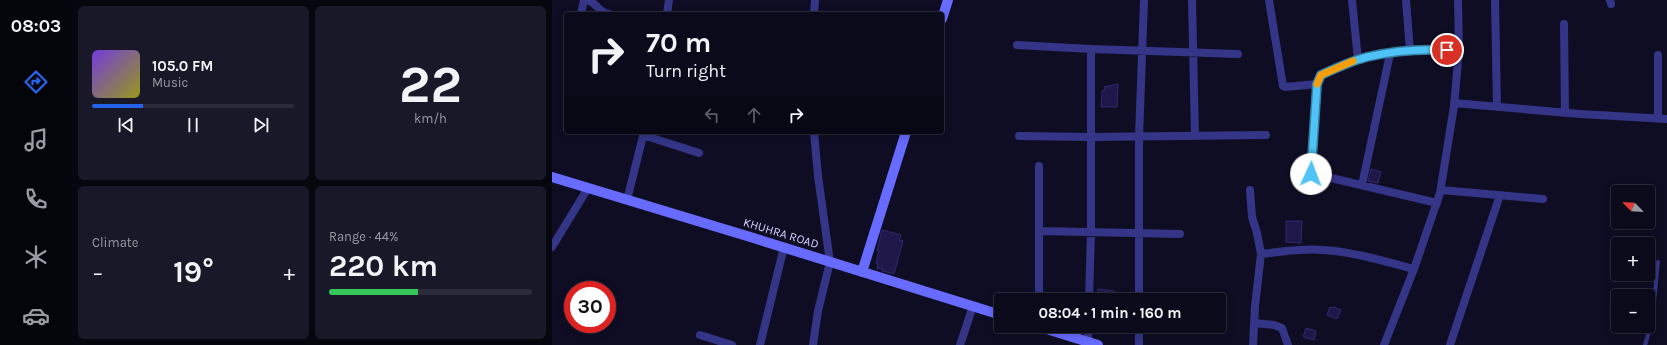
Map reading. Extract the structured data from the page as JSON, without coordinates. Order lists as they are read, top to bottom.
{
  "streets": {
    "main road": ["KHUHRA ROAD"]
  },
  "north": "top left",
  "page": {
    "tabs": "08:03",
    "tile": [
      ["22", "km/h"],
      "Climate",
      ["Range · 44%", "220 km"]
    ],
    "turn": ["70 m", "Turn right"],
    "song": ["105.0 FM", "Music"],
    "map_buttons": ["+", "−"],
    "heat": ["−", "19°", "+"],
    "limit": "30",
    "trip": "08:04 · 1 min · 160 m"
  }
}
